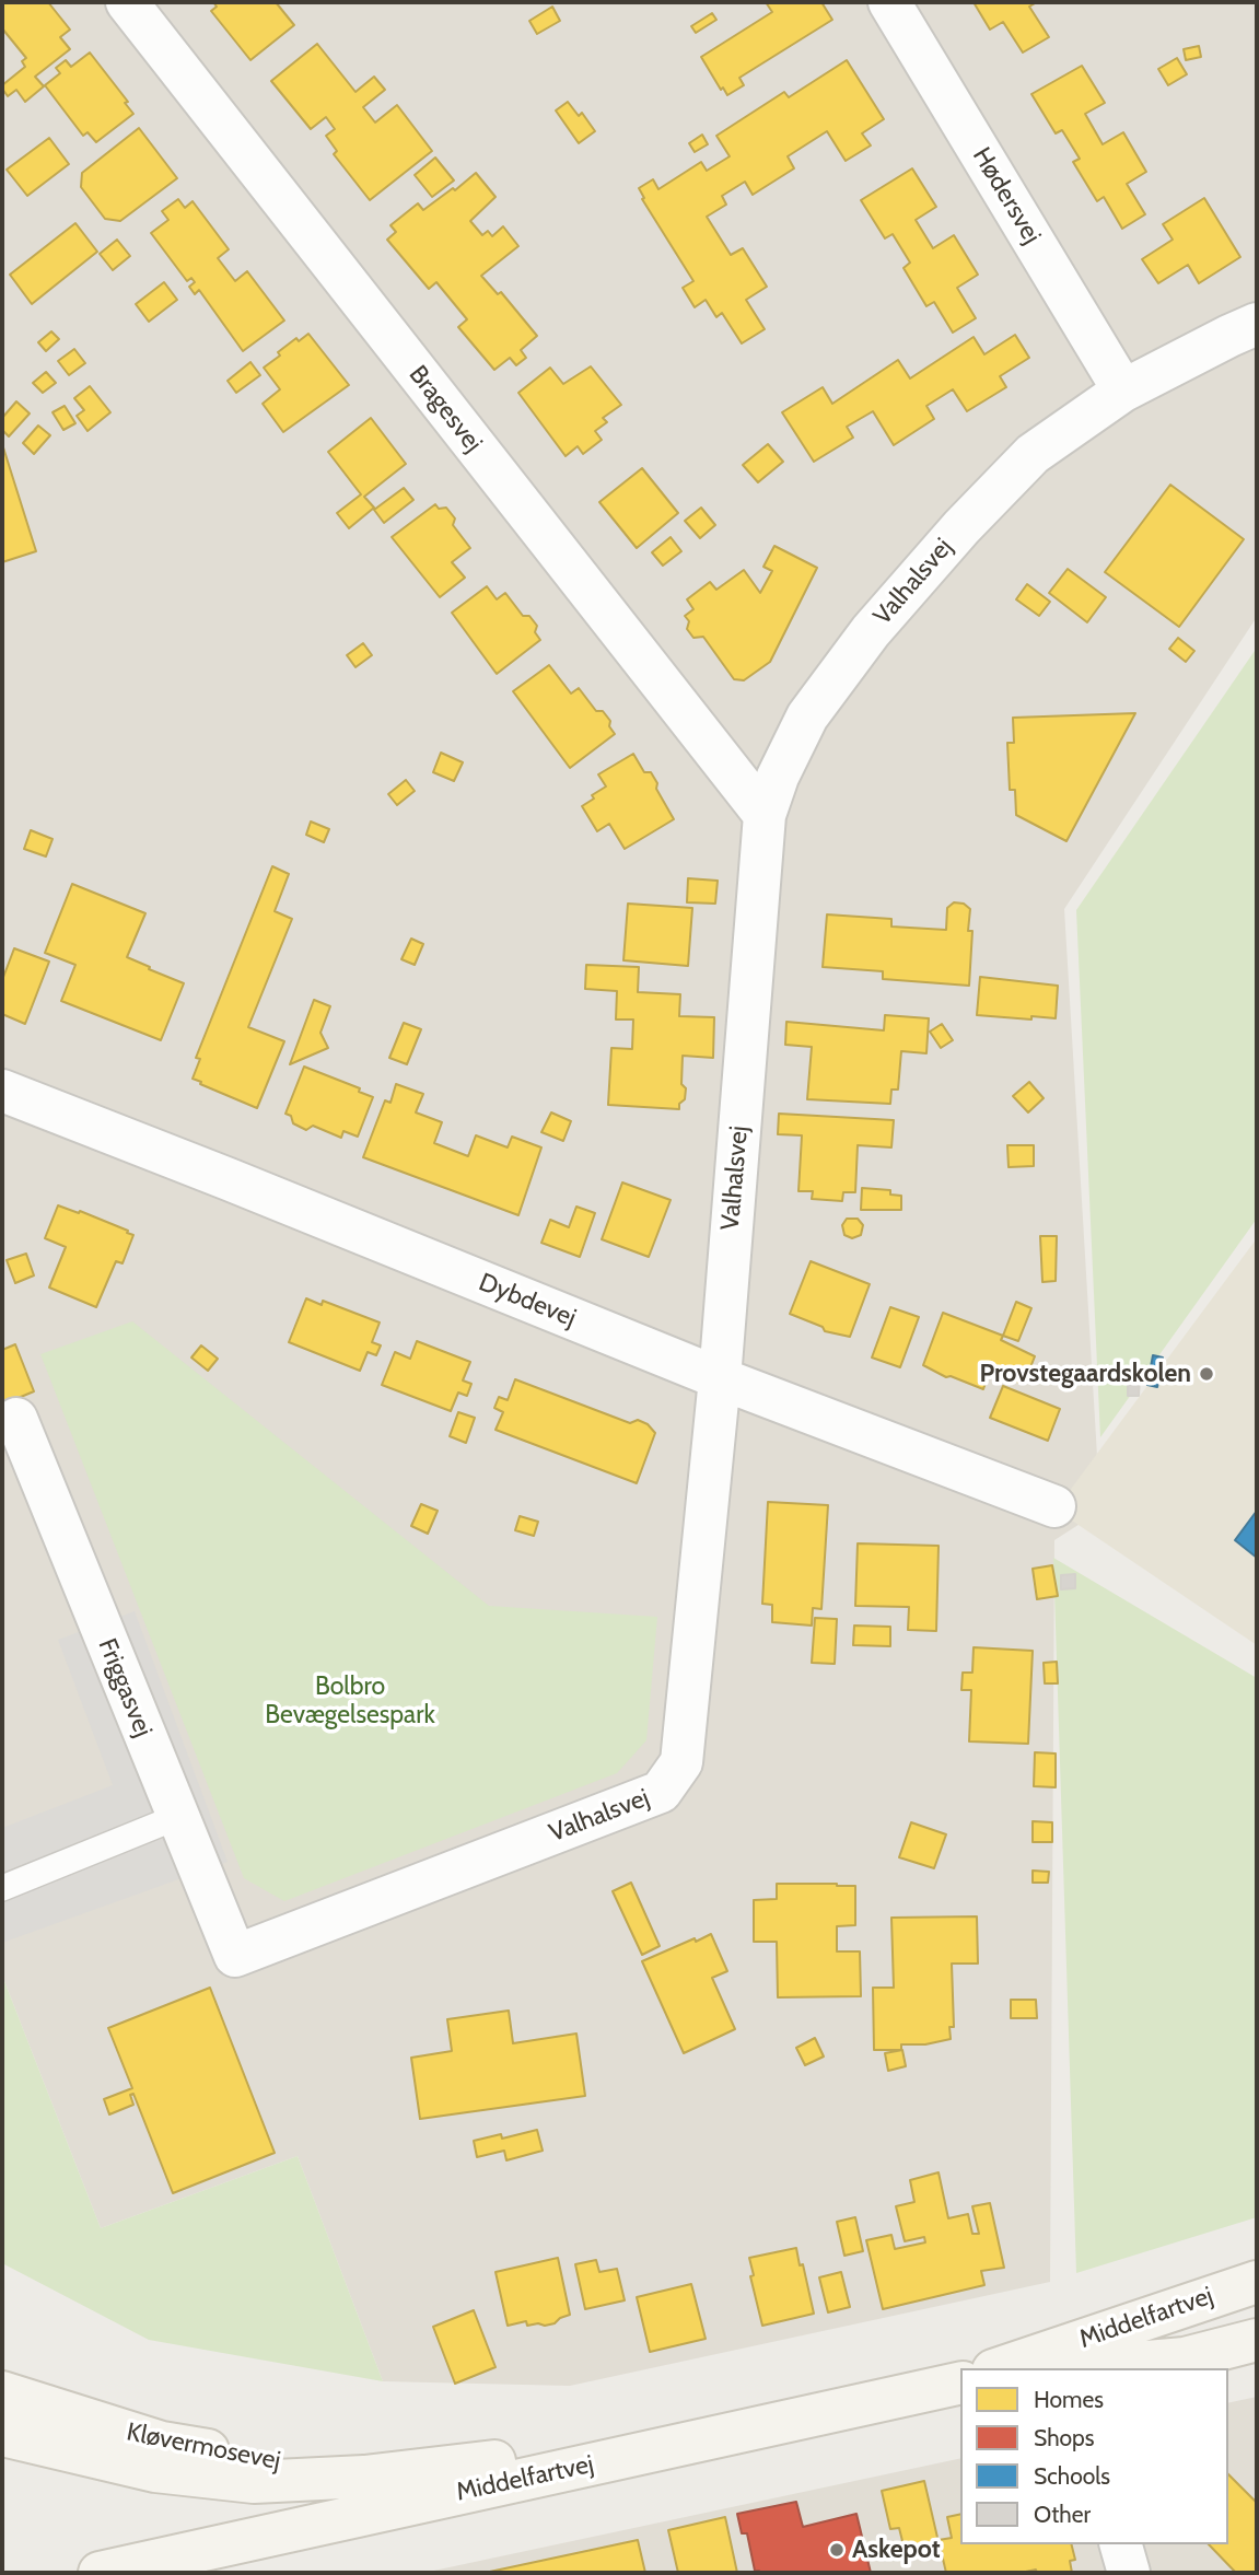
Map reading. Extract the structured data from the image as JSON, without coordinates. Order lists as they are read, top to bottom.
{
  "streets": {
    "main road": ["Middelfartvej", "Kløvermosevej"],
    "street": [
      "Hødersvej",
      "Bragesvej",
      "Valhalsvej",
      "Dybdevej",
      "Friggasvej"
    ]
  },
  "crossings": [
    ["Hødersvej", "Valhalsvej"],
    ["Bragesvej", "Valhalsvej"],
    ["Valhalsvej", "Dybdevej"],
    ["Valhalsvej", "Friggasvej"],
    ["Middelfartvej", "Kløvermosevej"]
  ],
  "parks": ["Bolbro Bevægelsespark"],
  "places": ["Provstegaardskolen", "Askepot"],
  "legend": [
    "Homes",
    "Shops",
    "Schools",
    "Other"
  ]
}
